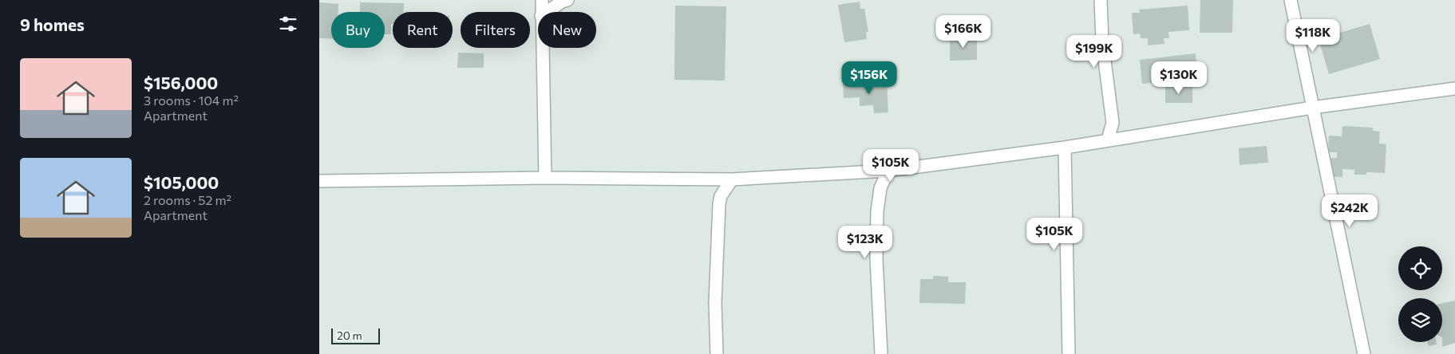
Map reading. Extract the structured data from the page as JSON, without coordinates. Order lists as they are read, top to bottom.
{
  "scale_bar": "20 m",
  "page": {
    "heading": "9 homes",
    "chip": [
      "Buy",
      "Rent",
      "Filters",
      "New"
    ],
    "price": [
      "$166K",
      "$118K",
      "$199K",
      "$156K",
      "$130K",
      "$105K",
      "$242K",
      "$105K",
      "$123K"
    ],
    "list": [
      {
        "name": "$156,000",
        "note": "3 rooms · 104 m² · Apartment"
      },
      {
        "name": "$105,000",
        "note": "2 rooms · 52 m² · Apartment"
      }
    ],
    "scale": "20 m"
  }
}
